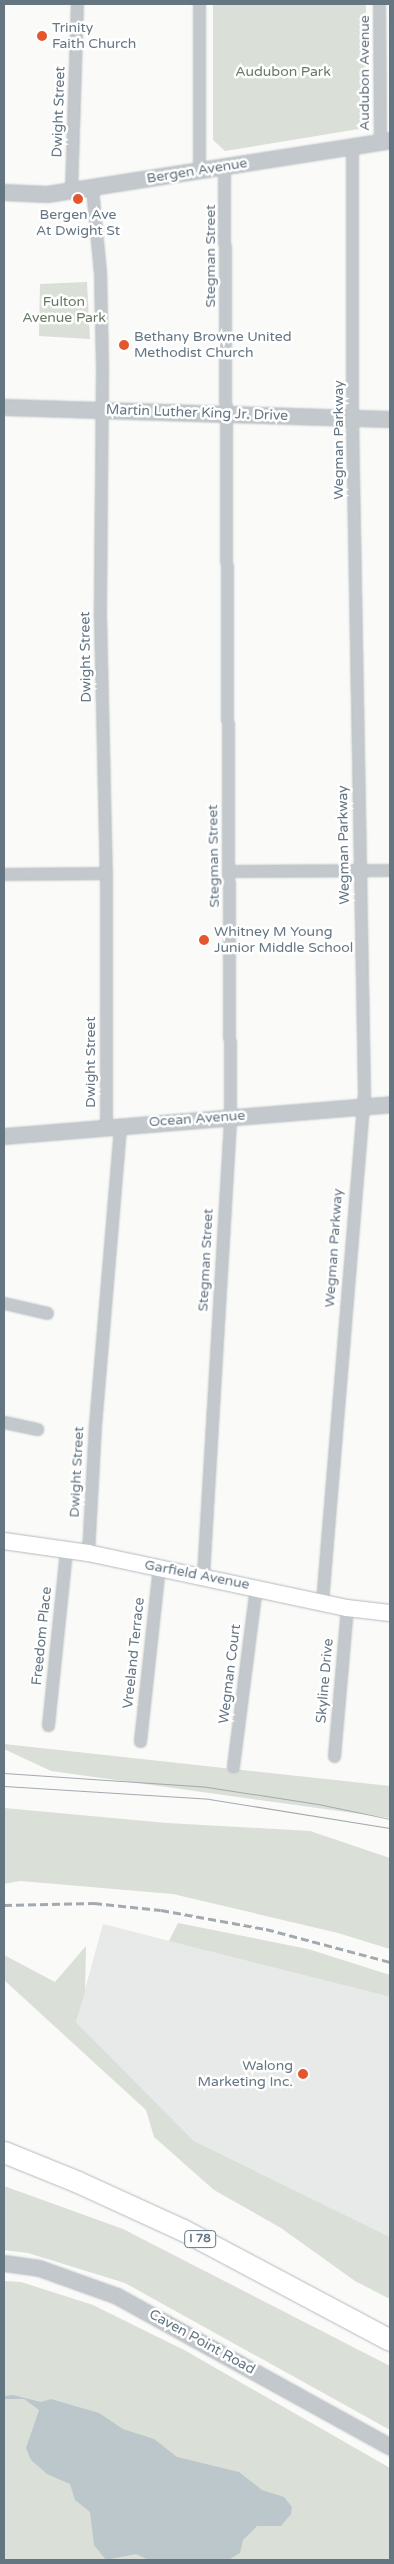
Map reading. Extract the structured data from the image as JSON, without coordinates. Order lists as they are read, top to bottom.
{
  "streets": {
    "highway": ["I 78"],
    "main road": ["Garfield Avenue"],
    "street": [
      "Audubon Avenue",
      "Dwight Street",
      "Bergen Avenue",
      "Stegman Street",
      "Martin Luther King Jr. Drive",
      "Wegman Parkway",
      "Ocean Avenue",
      "Freedom Place",
      "Vreeland Terrace",
      "Wegman Court",
      "Skyline Drive",
      "Caven Point Road"
    ]
  },
  "crossings": [
    ["Audubon Avenue", "Bergen Avenue"],
    ["Dwight Street", "Bergen Avenue"],
    ["Dwight Street", "Martin Luther King Jr. Drive"],
    ["Dwight Street", "Ocean Avenue"],
    ["Dwight Street", "Garfield Avenue"],
    ["Bergen Avenue", "Stegman Street"],
    ["Bergen Avenue", "Wegman Parkway"],
    ["Stegman Street", "Martin Luther King Jr. Drive"],
    ["Stegman Street", "Ocean Avenue"],
    ["Stegman Street", "Garfield Avenue"],
    ["Martin Luther King Jr. Drive", "Wegman Parkway"],
    ["Wegman Parkway", "Ocean Avenue"],
    ["Wegman Parkway", "Garfield Avenue"],
    ["Garfield Avenue", "Freedom Place"],
    ["Garfield Avenue", "Vreeland Terrace"],
    ["Garfield Avenue", "Wegman Court"],
    ["Garfield Avenue", "Skyline Drive"]
  ],
  "parks": ["Audubon Park", "Fulton Avenue Park"],
  "places": [
    "Trinity Faith Church",
    "Bergen Ave At Dwight St",
    "Bethany Browne United Methodist Church",
    "Whitney M Young Junior Middle School",
    "Walong Marketing Inc."
  ]
}
